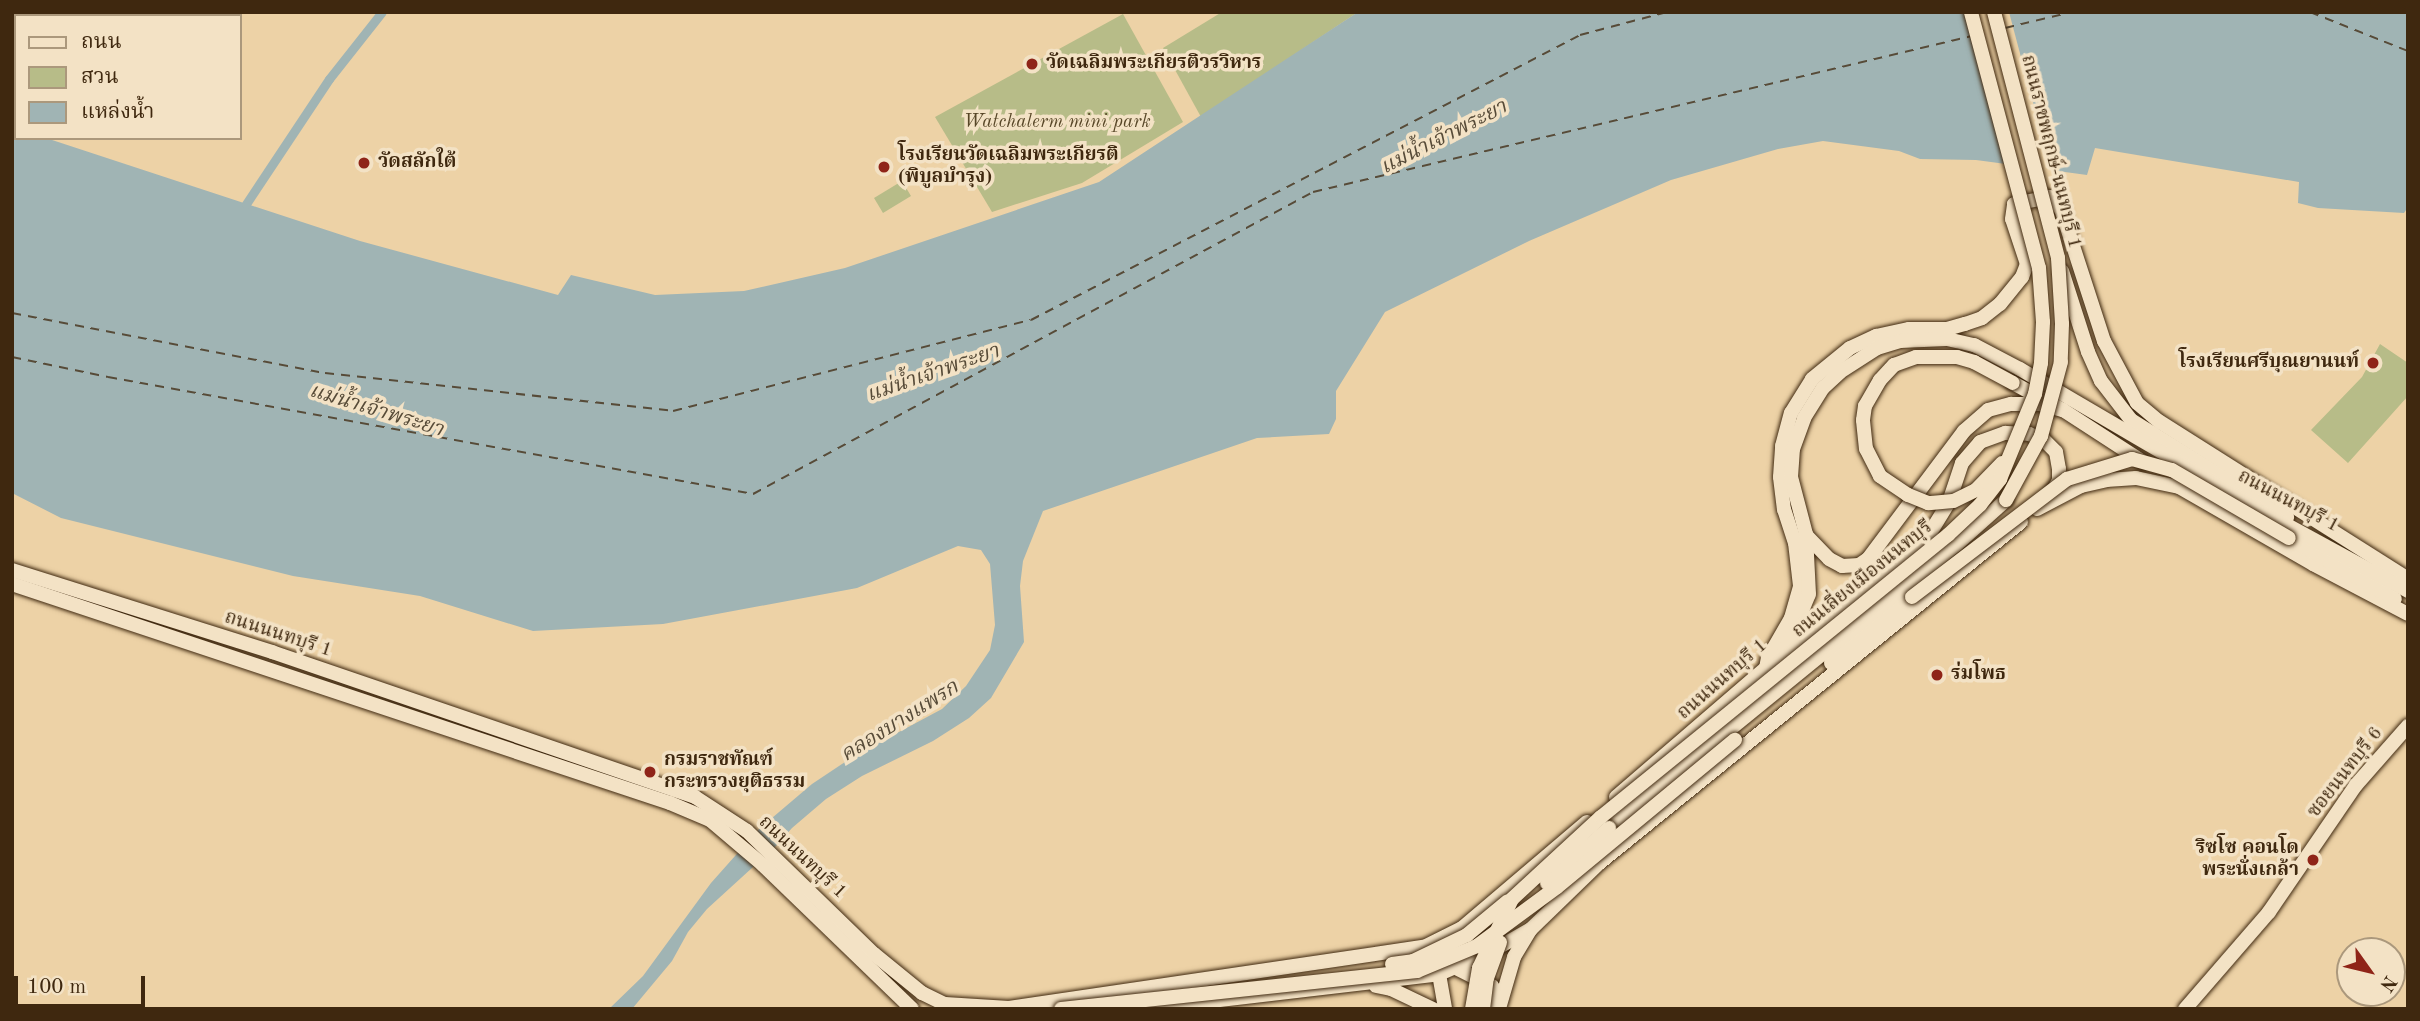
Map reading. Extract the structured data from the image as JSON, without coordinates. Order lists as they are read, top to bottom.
{
  "streets": {
    "main road": [
      "ถนนราชพฤกษ์-นนทบุรี 1",
      "ถนนนนทบุรี 1",
      "ถนนเลี่ยงเมืองนนทบุรี",
      "ซอยนนทบุรี 6"
    ]
  },
  "crossings": [
    ["ถนนราชพฤกษ์-นนทบุรี 1", "ถนนเลี่ยงเมืองนนทบุรี"]
  ],
  "water": ["แม่น้ำเจ้าพระยา", "คลองบางแพรก"],
  "parks": ["Watchalerm mini park"],
  "places": [
    "วัดเฉลิมพระเกียรติวรวิหาร",
    "วัดสลักใต้",
    "โรงเรียนวัดเฉลิมพระเกียรติ (พิบูลบำรุง)",
    "โรงเรียนศรีบุณยานนท์",
    "ร่มโพธ",
    "กรมราชทัณฑ์ กระทรวงยุติธรรม",
    "ริซโซ คอนโด พระนั่งเกล้า"
  ],
  "legend": ["ถนน", "สวน", "แหล่งน้ำ"],
  "scale_bar": "100 m",
  "north": "bottom right"
}
